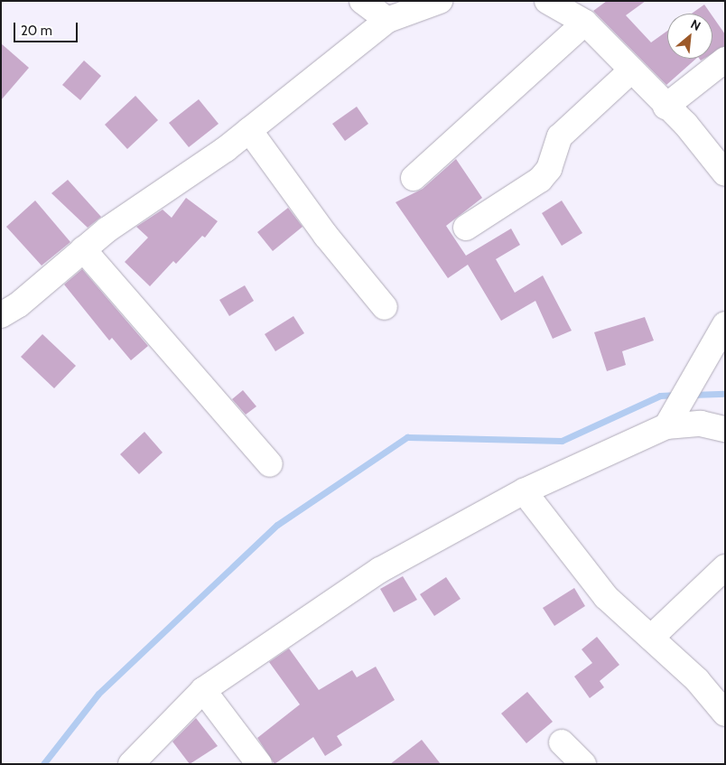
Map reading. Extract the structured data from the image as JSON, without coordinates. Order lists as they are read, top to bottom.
{
  "scale_bar": "20 m",
  "north": "top right"
}
